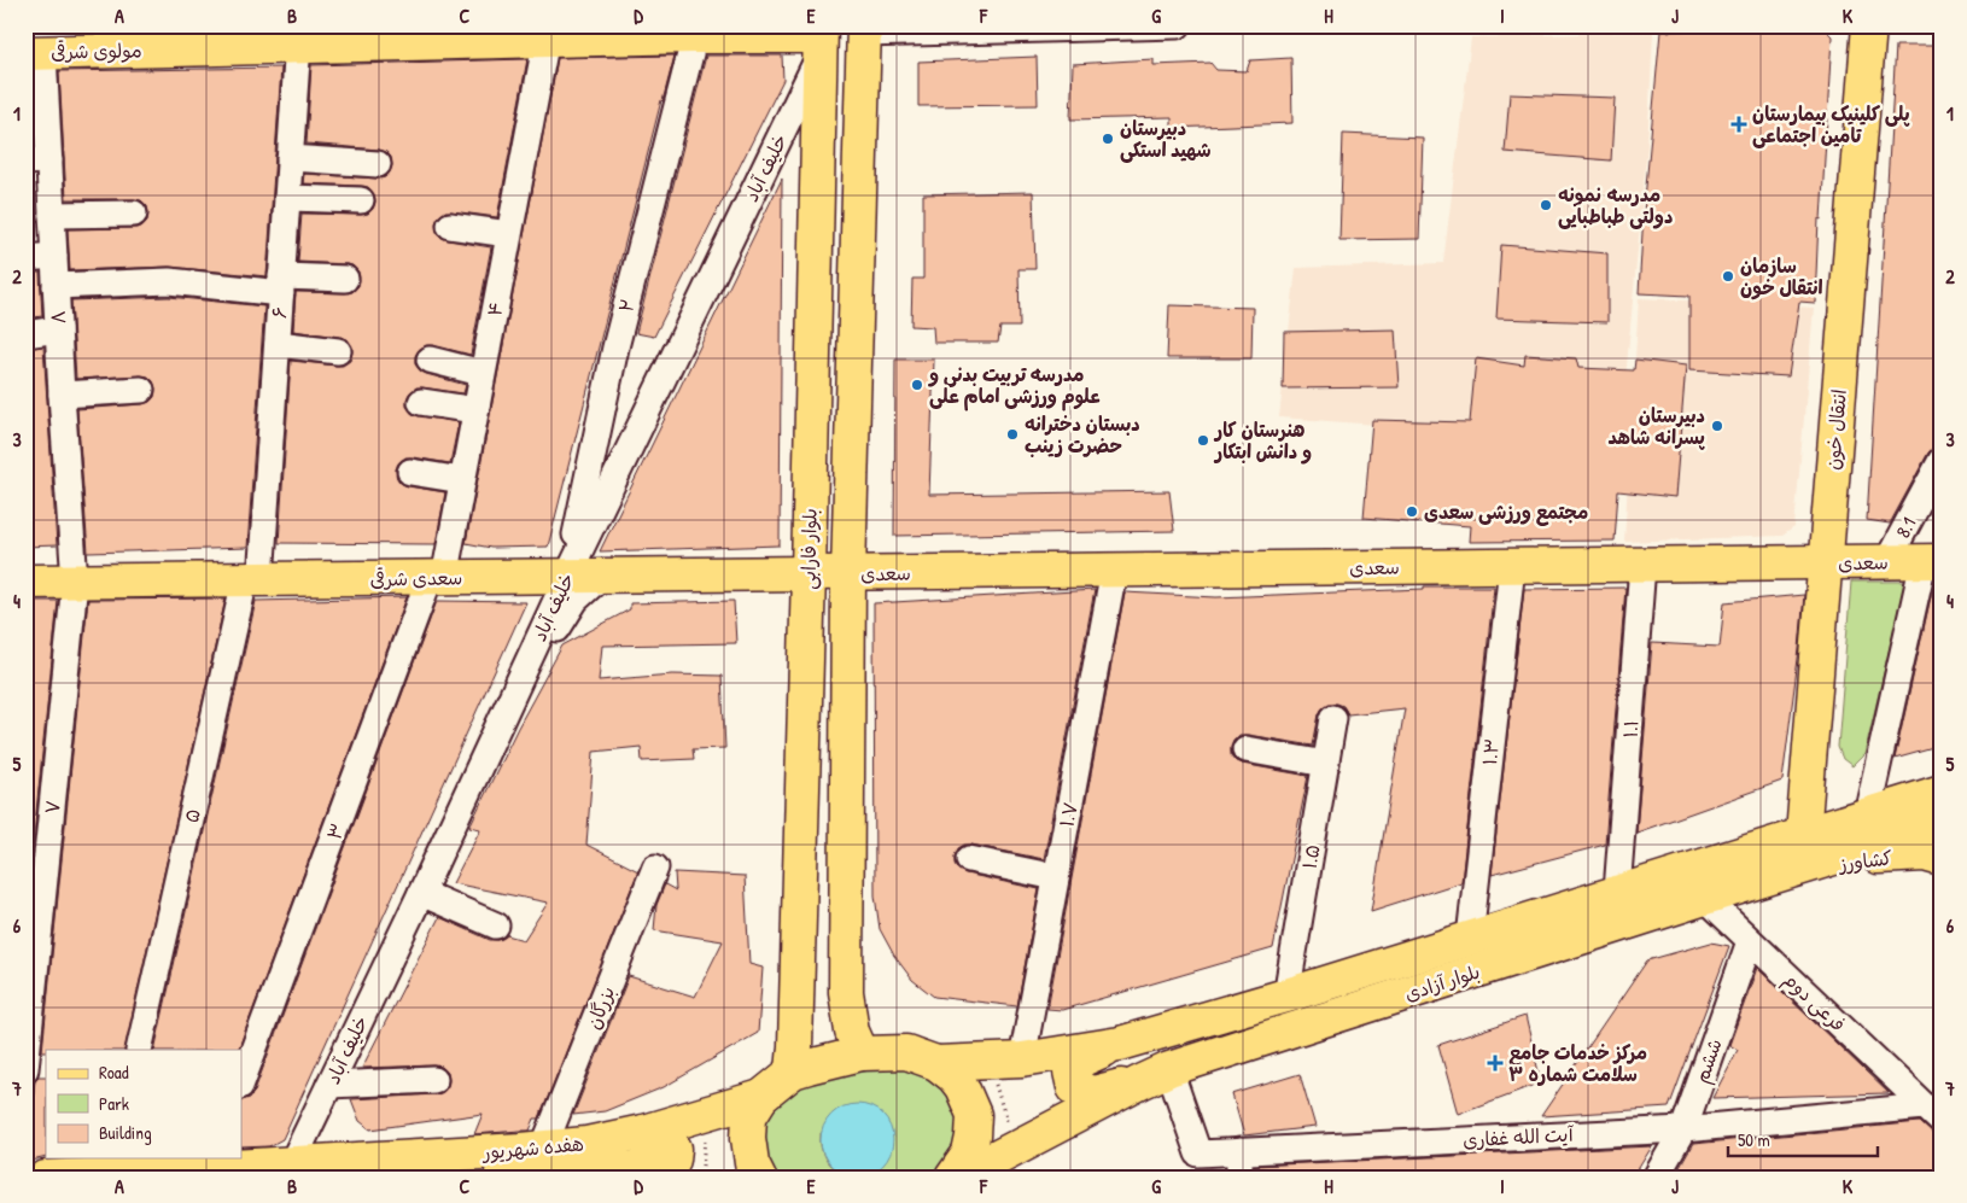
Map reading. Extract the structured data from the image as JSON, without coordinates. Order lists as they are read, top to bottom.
{
  "streets": {
    "main road": [
      "مولوی شرقی",
      "انتقال خون",
      "بلوار فارابی",
      "سعدی",
      "سعدی شرقی",
      "کشاورز",
      "بلوار آزادی",
      "هفده شهریور"
    ],
    "street": [
      "خلیف آباد",
      "۲",
      "۴",
      "۶",
      "۸",
      "8.1",
      "۱.۱",
      "۱.۳",
      "۷",
      "۱.۷",
      "۵",
      "۳",
      "۱.۵",
      "فرعی دوم",
      "بزرگان",
      "ششم",
      "آیت الله غفاری"
    ]
  },
  "crossings": [
    ["مولوی شرقی", "خلیف آباد"],
    ["مولوی شرقی", "۲"],
    ["مولوی شرقی", "۴"],
    ["مولوی شرقی", "۶"],
    ["مولوی شرقی", "۸"],
    ["مولوی شرقی", "بلوار فارابی"],
    ["خلیف آباد", "۲"],
    ["خلیف آباد", "بلوار فارابی"],
    ["خلیف آباد", "سعدی شرقی"],
    ["خلیف آباد", "هفده شهریور"],
    ["۲", "سعدی شرقی"],
    ["۴", "سعدی شرقی"],
    ["۴", "۳"],
    ["۶", "سعدی شرقی"],
    ["۶", "۵"],
    ["۸", "سعدی شرقی"],
    ["۸", "۷"],
    ["انتقال خون", "سعدی"],
    ["انتقال خون", "بلوار آزادی"],
    ["8.1", "سعدی"],
    ["بلوار فارابی", "سعدی"],
    ["بلوار فارابی", "سعدی شرقی"],
    ["سعدی", "سعدی شرقی"],
    ["سعدی", "۱.۱"],
    ["سعدی", "۱.۳"],
    ["سعدی", "۱.۷"],
    ["سعدی شرقی", "۷"],
    ["سعدی شرقی", "۵"],
    ["سعدی شرقی", "۳"],
    ["۱.۱", "بلوار آزادی"],
    ["۱.۳", "بلوار آزادی"],
    ["۱.۷", "بلوار آزادی"],
    ["۱.۵", "بلوار آزادی"],
    ["کشاورز", "بلوار آزادی"],
    ["بلوار آزادی", "فرعی دوم"],
    ["بلوار آزادی", "آیت الله غفاری"],
    ["فرعی دوم", "ششم"],
    ["فرعی دوم", "آیت الله غفاری"],
    ["بزرگان", "هفده شهریور"],
    ["ششم", "آیت الله غفاری"]
  ],
  "places": {
    "health": ["پلی کلینیک بیمارستان تامین اجتماعی", "مرکز خدمات جامع سلامت شماره ۳"],
    "other": [
      "دبیرستان شهید استکی",
      "مدرسه نمونه دولتی طباطبایی",
      "سازمان انتقال خون",
      "مدرسه تربیت بدنی و علوم ورزشی امام علی",
      "دبیرستان پسرانه شاهد",
      "دبستان دخترانه حضرت زینب",
      "هنرستان کار و دانش ابتکار",
      "مجتمع ورزشی سعدی"
    ]
  },
  "legend": ["Road", "Park", "Building"],
  "scale_bar": "50 m",
  "grid": {
    "columns": [
      "A",
      "B",
      "C",
      "D",
      "E",
      "F",
      "G",
      "H",
      "I",
      "J",
      "K"
    ],
    "rows": [
      "1",
      "2",
      "3",
      "4",
      "5",
      "6",
      "7"
    ]
  }
}
